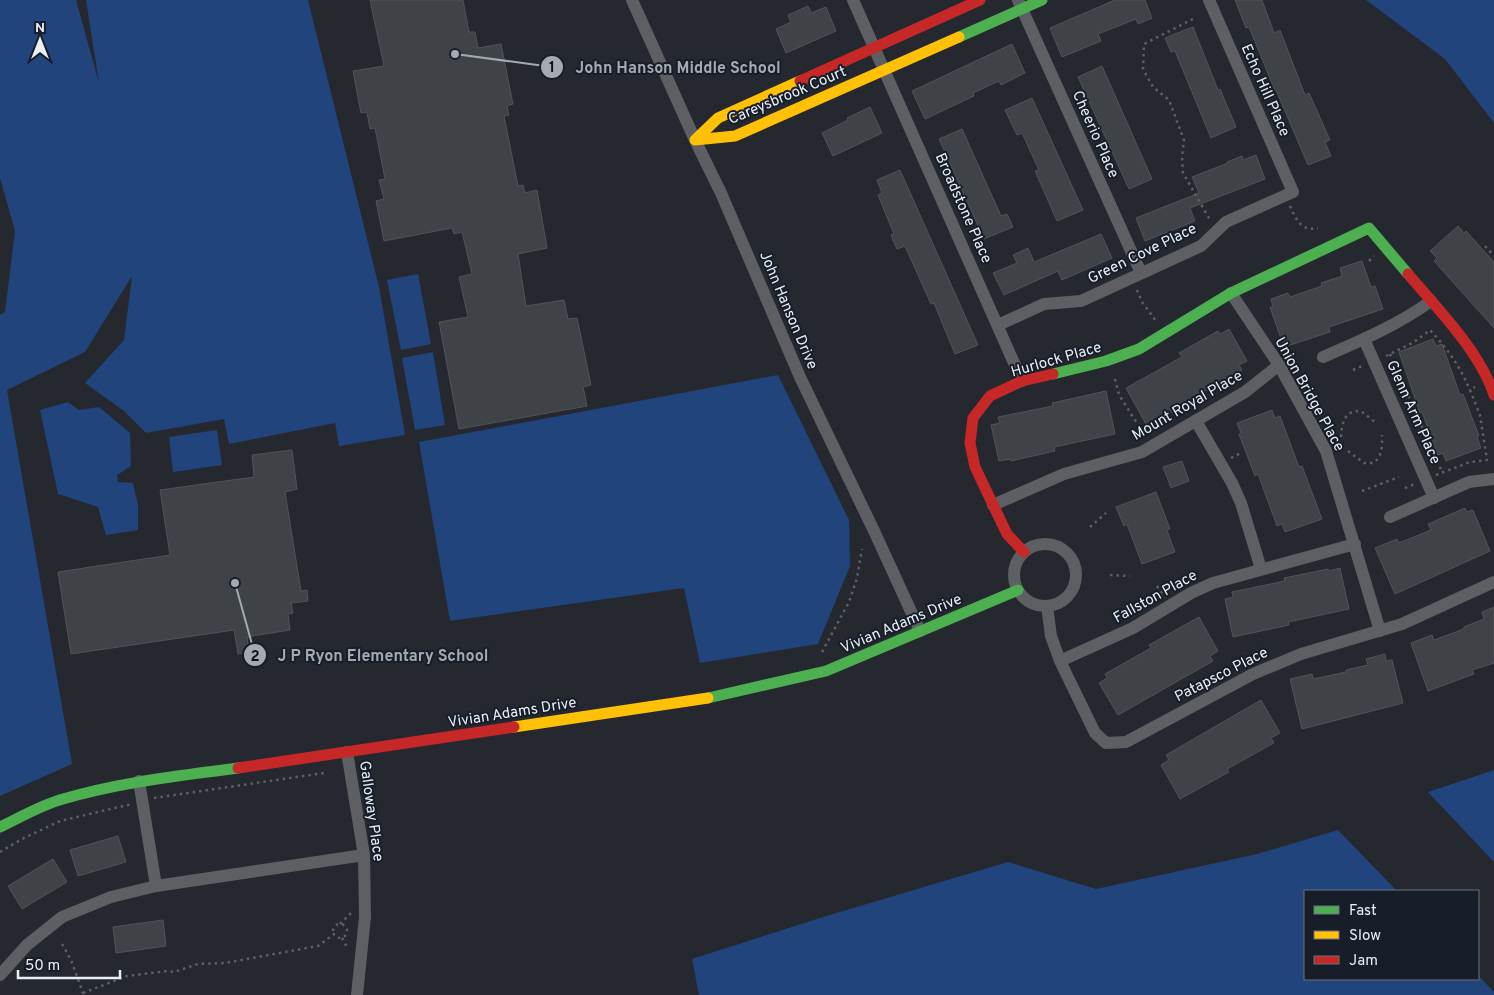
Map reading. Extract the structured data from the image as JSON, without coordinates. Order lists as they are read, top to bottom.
{
  "streets": {
    "street": [
      "Echo Hill Place",
      "Careysbrook Court",
      "Cheerio Place",
      "Broadstone Place",
      "Green Cove Place",
      "John Hanson Drive",
      "Hurlock Place",
      "Union Bridge Place",
      "Mount Royal Place",
      "Glenn Arm Place",
      "Fallston Place",
      "Vivian Adams Drive",
      "Patapsco Place",
      "Galloway Place"
    ]
  },
  "crossings": [
    ["Echo Hill Place", "Green Cove Place"],
    ["Careysbrook Court", "Cheerio Place"],
    ["Careysbrook Court", "Broadstone Place"],
    ["Careysbrook Court", "John Hanson Drive"],
    ["Cheerio Place", "Green Cove Place"],
    ["Broadstone Place", "Green Cove Place"],
    ["Broadstone Place", "Hurlock Place"],
    ["John Hanson Drive", "Vivian Adams Drive"],
    ["Hurlock Place", "Union Bridge Place"],
    ["Hurlock Place", "Mount Royal Place"],
    ["Hurlock Place", "Vivian Adams Drive"],
    ["Hurlock Place", "Patapsco Place"],
    ["Union Bridge Place", "Mount Royal Place"],
    ["Union Bridge Place", "Fallston Place"],
    ["Union Bridge Place", "Patapsco Place"],
    ["Fallston Place", "Patapsco Place"],
    ["Vivian Adams Drive", "Patapsco Place"],
    ["Vivian Adams Drive", "Galloway Place"]
  ],
  "places": ["John Hanson Middle School", "J P Ryon Elementary School"],
  "legend": ["Fast", "Slow", "Jam"],
  "scale_bar": "50 m",
  "north": "top"
}
